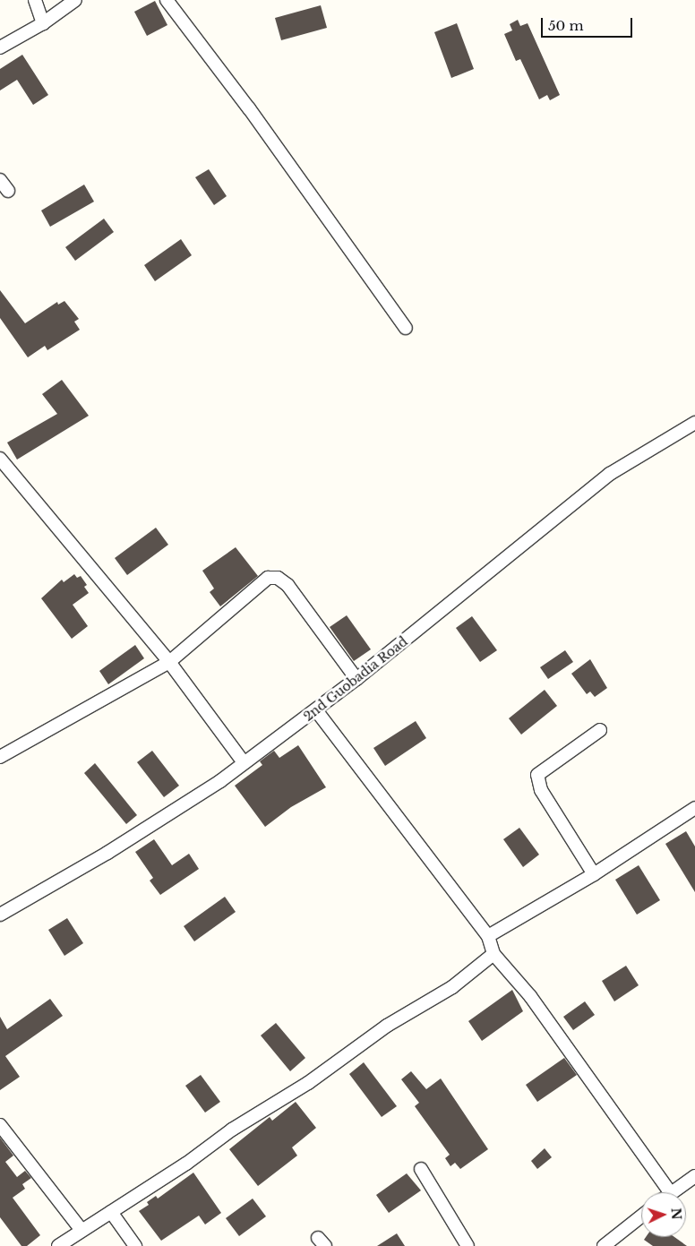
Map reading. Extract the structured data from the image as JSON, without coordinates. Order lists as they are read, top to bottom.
{
  "streets": {
    "street": ["2nd Guobadia Road"]
  },
  "scale_bar": "50 m",
  "north": "right"
}
